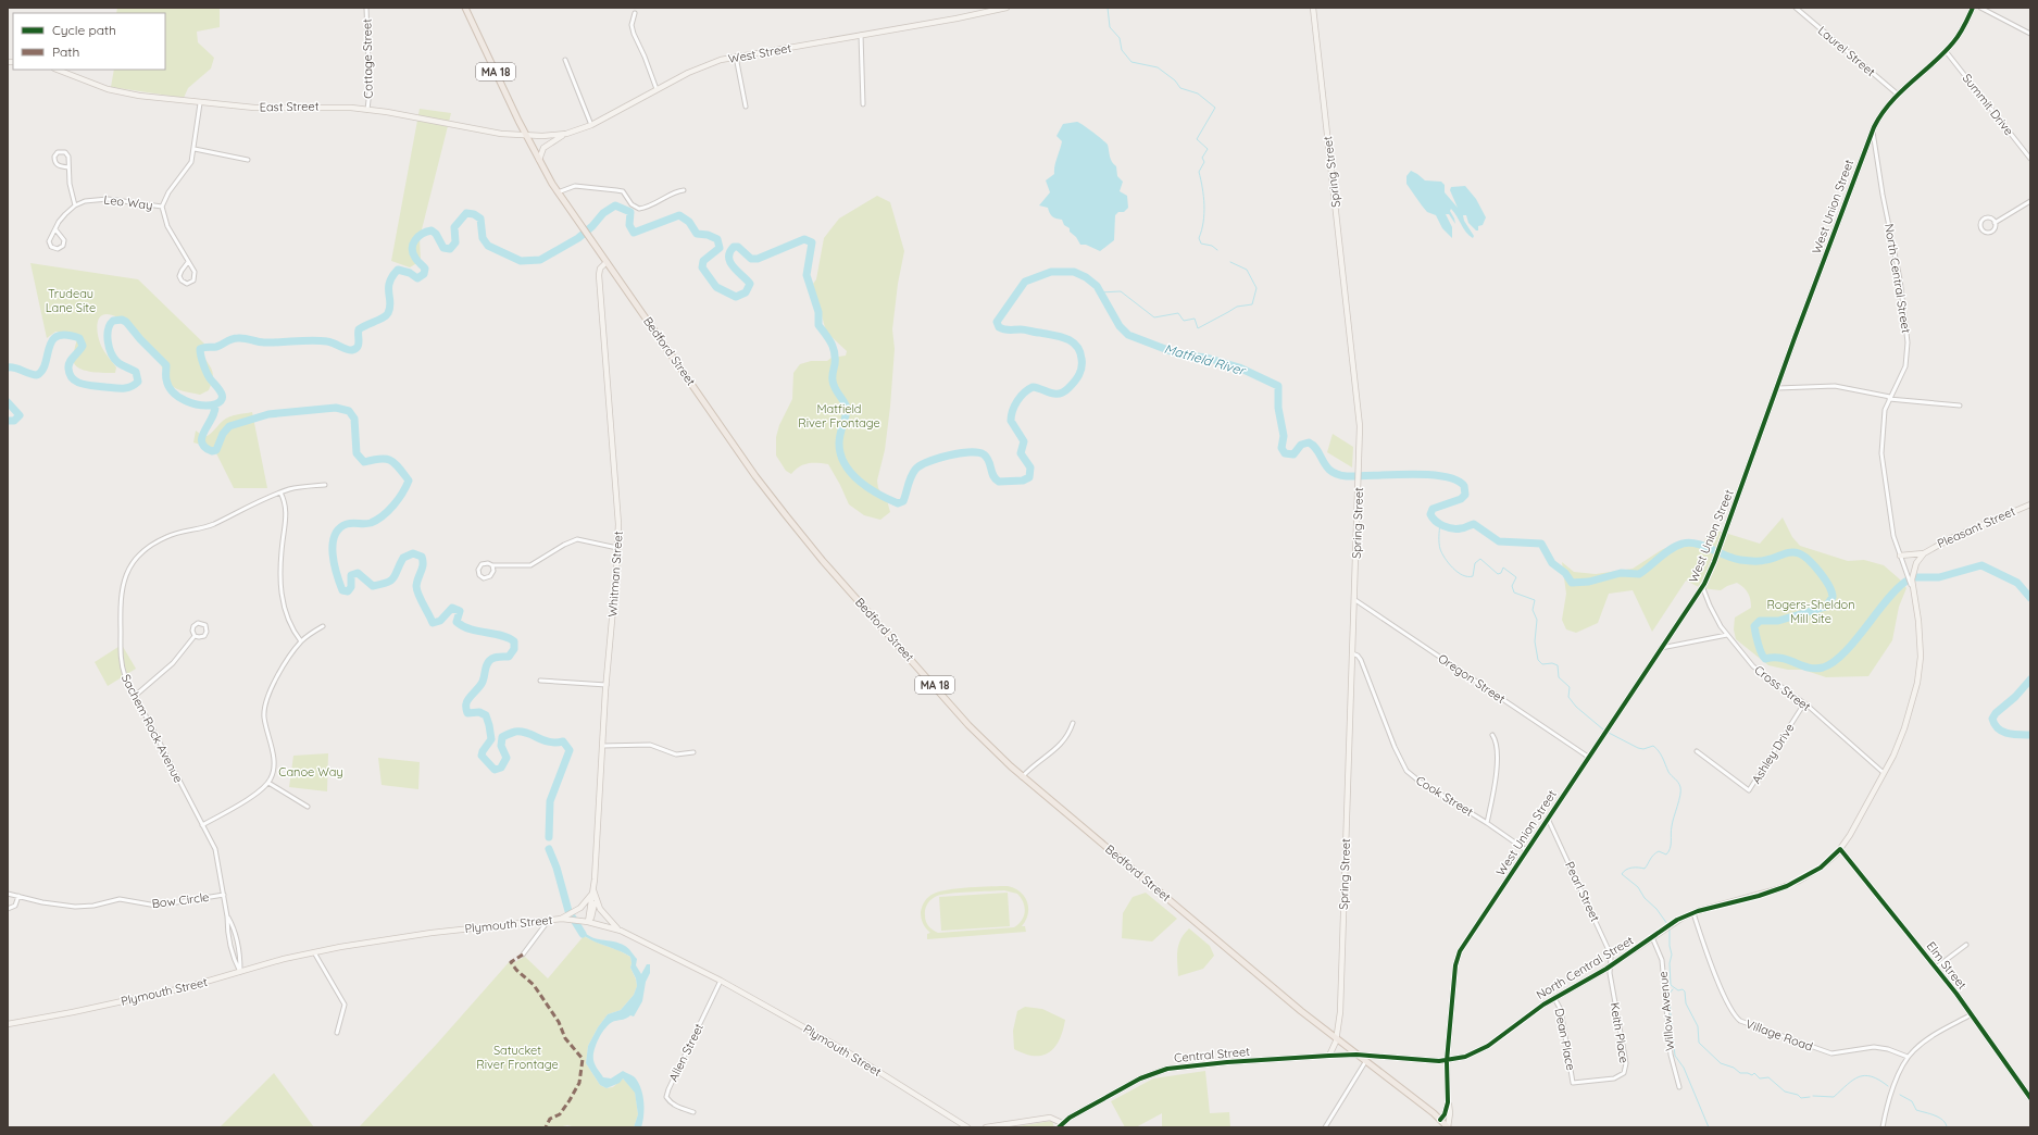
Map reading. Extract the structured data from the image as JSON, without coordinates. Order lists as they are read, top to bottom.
{
  "streets": {
    "main road": [
      "West Street",
      "MA 18",
      "East Street",
      "Spring Street",
      "West Union Street",
      "North Central Street",
      "Bedford Street",
      "Pleasant Street",
      "Whitman Street",
      "Plymouth Street",
      "Elm Street",
      "Central Street"
    ],
    "street": [
      "Laurel Street",
      "Cottage Street",
      "Summit Drive",
      "Leo Way",
      "Oregon Street",
      "Cross Street",
      "Sachem Rock Avenue",
      "Ashley Drive",
      "Cook Street",
      "Pearl Street",
      "Bow Circle",
      "Willow Avenue",
      "Keith Place",
      "Village Road",
      "Dean Place",
      "Allen Street"
    ]
  },
  "crossings": [
    ["Laurel Street", "West Union Street"],
    ["West Street", "East Street"],
    ["West Street", "Bedford Street"],
    ["Cottage Street", "East Street"],
    ["Summit Drive", "West Union Street"],
    ["East Street", "Bedford Street"],
    ["Spring Street", "Bedford Street"],
    ["Spring Street", "Oregon Street"],
    ["Spring Street", "Cook Street"],
    ["Spring Street", "Central Street"],
    ["West Union Street", "North Central Street"],
    ["West Union Street", "Bedford Street"],
    ["West Union Street", "Oregon Street"],
    ["West Union Street", "Cross Street"],
    ["West Union Street", "Cook Street"],
    ["West Union Street", "Pearl Street"],
    ["North Central Street", "Bedford Street"],
    ["North Central Street", "Pleasant Street"],
    ["North Central Street", "Cross Street"],
    ["North Central Street", "Pearl Street"],
    ["North Central Street", "Elm Street"],
    ["North Central Street", "Willow Avenue"],
    ["North Central Street", "Keith Place"],
    ["North Central Street", "Village Road"],
    ["North Central Street", "Dean Place"],
    ["North Central Street", "Central Street"],
    ["Bedford Street", "Whitman Street"],
    ["Bedford Street", "Central Street"],
    ["Whitman Street", "Plymouth Street"],
    ["Cross Street", "Ashley Drive"],
    ["Sachem Rock Avenue", "Bow Circle"],
    ["Sachem Rock Avenue", "Plymouth Street"],
    ["Pearl Street", "Keith Place"],
    ["Plymouth Street", "Allen Street"],
    ["Keith Place", "Dean Place"]
  ],
  "water": ["Matfield River"],
  "parks": [
    "Trudeau Lane Site",
    "Matfield River Frontage",
    "Rogers-Sheldon Mill Site",
    "Canoe Way",
    "Satucket River Frontage"
  ],
  "legend": ["Cycle path", "Path"]
}
